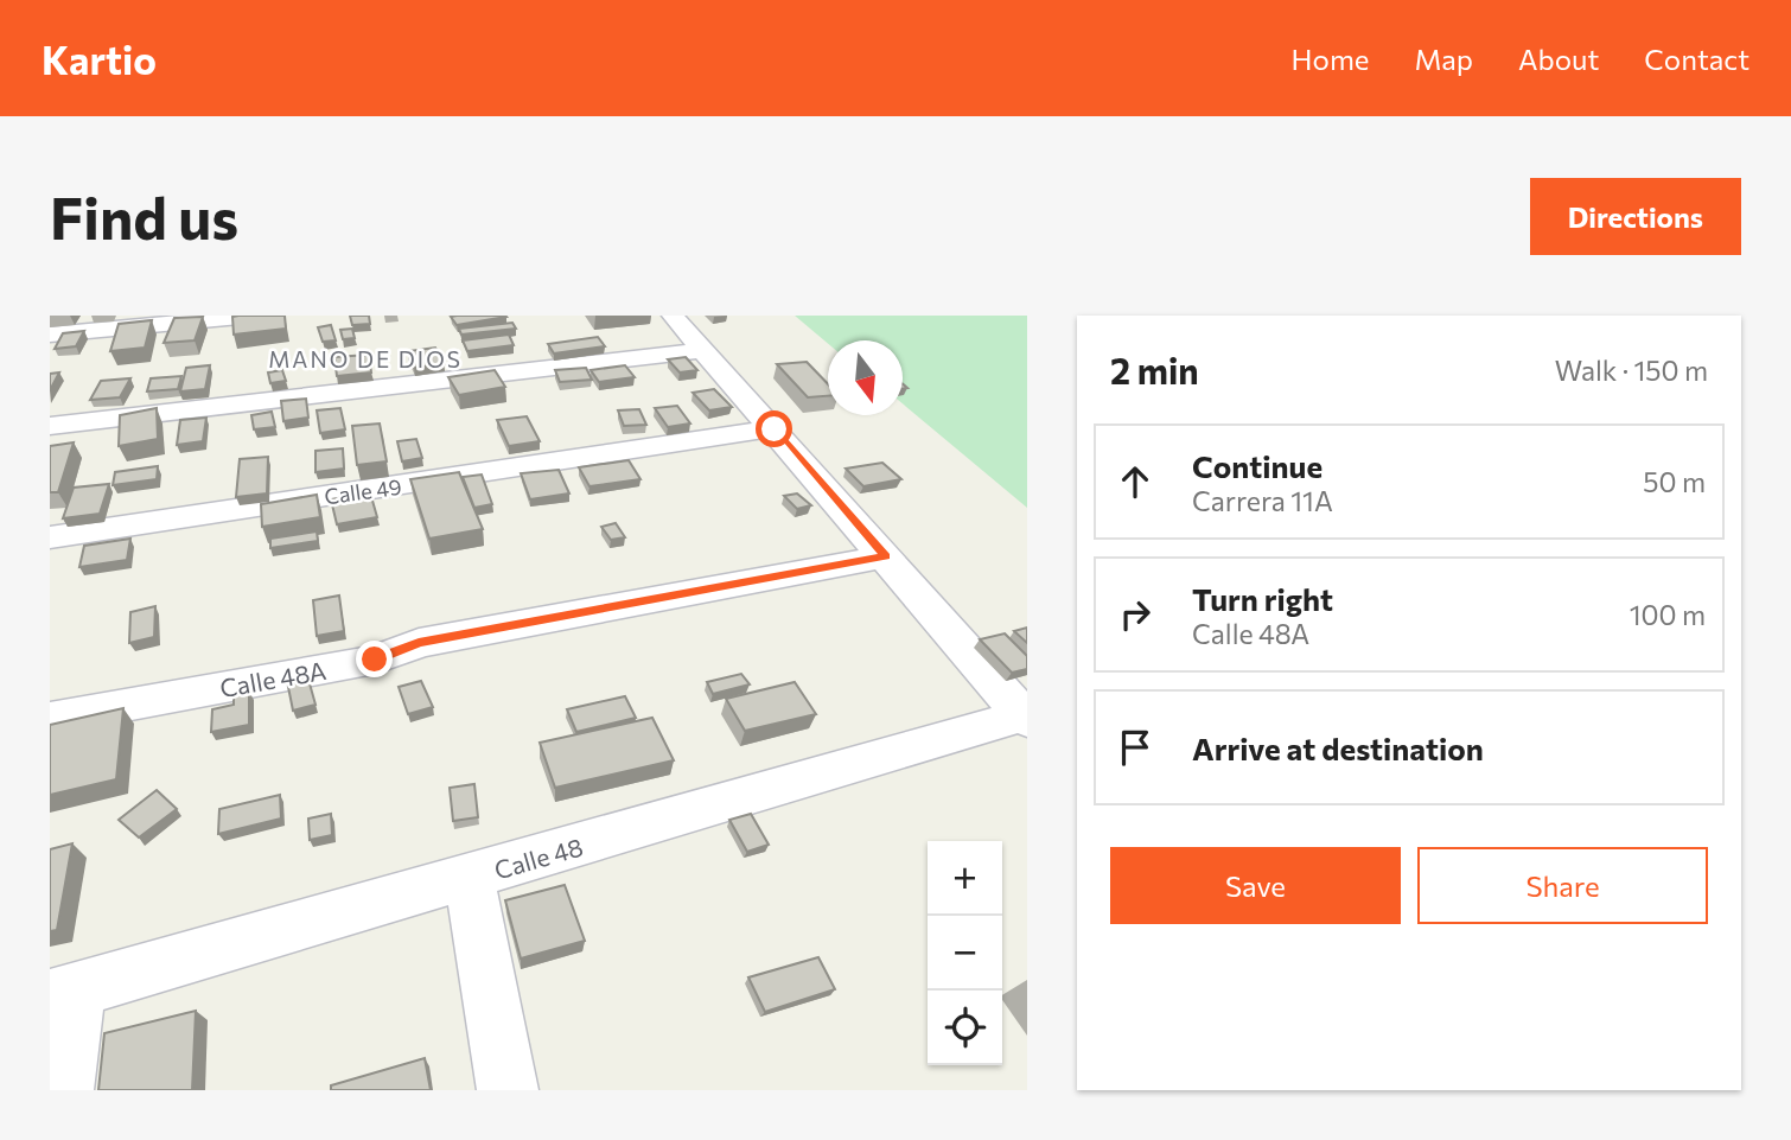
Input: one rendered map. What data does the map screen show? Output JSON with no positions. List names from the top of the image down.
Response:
{
  "streets": {
    "street": ["Calle 49", "Calle 48A", "Calle 48"]
  },
  "districts": ["MANO DE DIOS"],
  "north": "bottom",
  "page": {
    "header": "Kartio",
    "nav": [
      "Home",
      "Map",
      "About",
      "Contact"
    ],
    "buttons": [
      "Directions",
      ["Save", "Share"]
    ],
    "title": "Find us",
    "heading": ["2 min", "Walk · 150 m"],
    "list": [
      ["Continue", "Carrera 11A", "50 m"],
      ["Turn right", "Calle 48A", "100 m"],
      "Arrive at destination"
    ],
    "map_buttons": ["+", "−"]
  }
}
